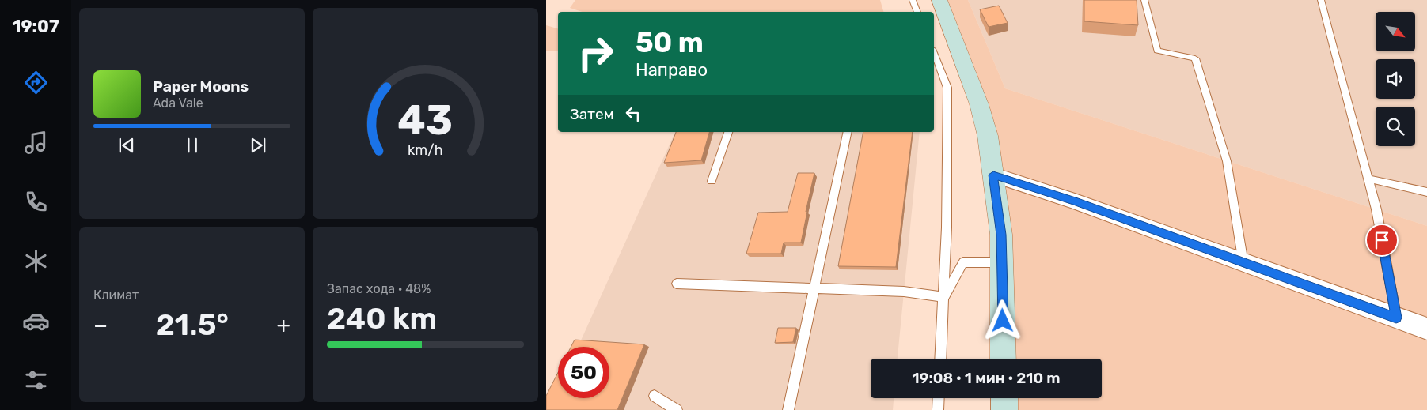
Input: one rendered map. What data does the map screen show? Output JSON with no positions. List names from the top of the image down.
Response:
{
  "north": "bottom right",
  "page": {
    "tabs": "19:07",
    "turn": ["50 m", "Направо"],
    "song": ["Paper Moons", "Ada Vale"],
    "then": "Затем",
    "tile": [
      "Климат",
      ["Запас хода · 48%", "240 km"]
    ],
    "heat": ["−", "21.5°", "+"],
    "limit": "50",
    "trip": "19:08 · 1 мин · 210 m",
    "gauge": ["43", "km/h"]
  }
}
